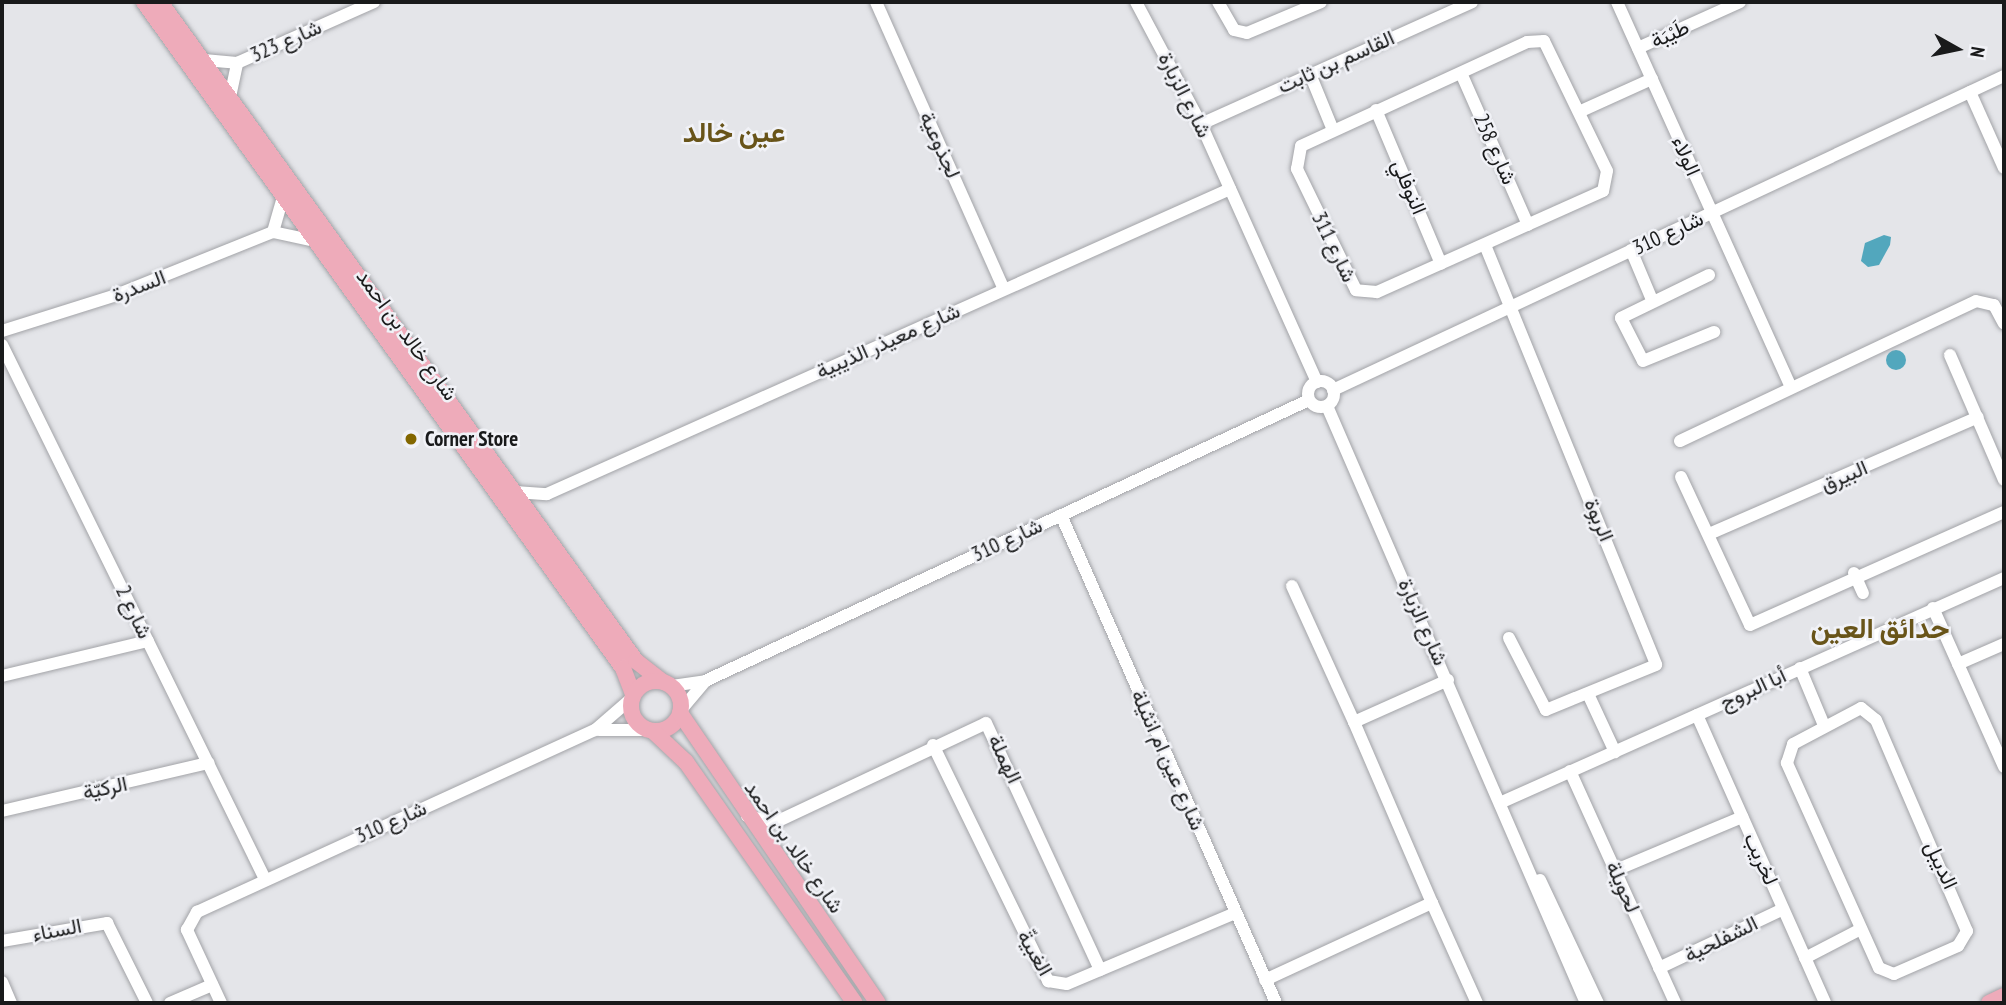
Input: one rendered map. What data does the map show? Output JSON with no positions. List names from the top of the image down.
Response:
{
  "streets": {
    "main road": ["شارع خالد بن احمد"],
    "street": [
      "طَيْبَة",
      "شارع 323",
      "القاسم بن ثابت",
      "شارع الزبارة",
      "لجذوعية",
      "شارع 258",
      "الولاء",
      "النوفلي",
      "شارع 310",
      "شارع 311",
      "السدرة",
      "شارع معيذر الذيبية",
      "البيرق",
      "الربوة",
      "شارع 2",
      "أبا البروج",
      "الهملة",
      "شارع عين ام انثيلة",
      "الركيّة",
      "لخريب",
      "الديبل",
      "لحويلة",
      "السناء",
      "الشفلحية",
      "الغبيةّ"
    ]
  },
  "crossings": [
    ["طَيْبَة", "الولاء"],
    ["شارع 323", "شارع خالد بن احمد"],
    ["القاسم بن ثابت", "شارع الزبارة"],
    ["شارع الزبارة", "شارع معيذر الذيبية"],
    ["شارع الزبارة", "أبا البروج"],
    ["لجذوعية", "شارع معيذر الذيبية"],
    ["شارع 258", "شارع 311"],
    ["الولاء", "شارع 310"],
    ["النوفلي", "شارع 311"],
    ["شارع 310", "شارع خالد بن احمد"],
    ["شارع 310", "الربوة"],
    ["شارع 310", "شارع 2"],
    ["شارع 310", "شارع عين ام انثيلة"],
    ["شارع خالد بن احمد", "شارع معيذر الذيبية"],
    ["شارع 2", "الركيّة"],
    ["أبا البروج", "لخريب"],
    ["أبا البروج", "لحويلة"],
    ["الهملة", "الغبيةّ"],
    ["شارع عين ام انثيلة", "الغبيةّ"],
    ["لخريب", "الشفلحية"],
    ["لحويلة", "الشفلحية"]
  ],
  "districts": ["عين خالد", "حدائق العين"],
  "places": ["Corner Store"],
  "north": "right"
}
